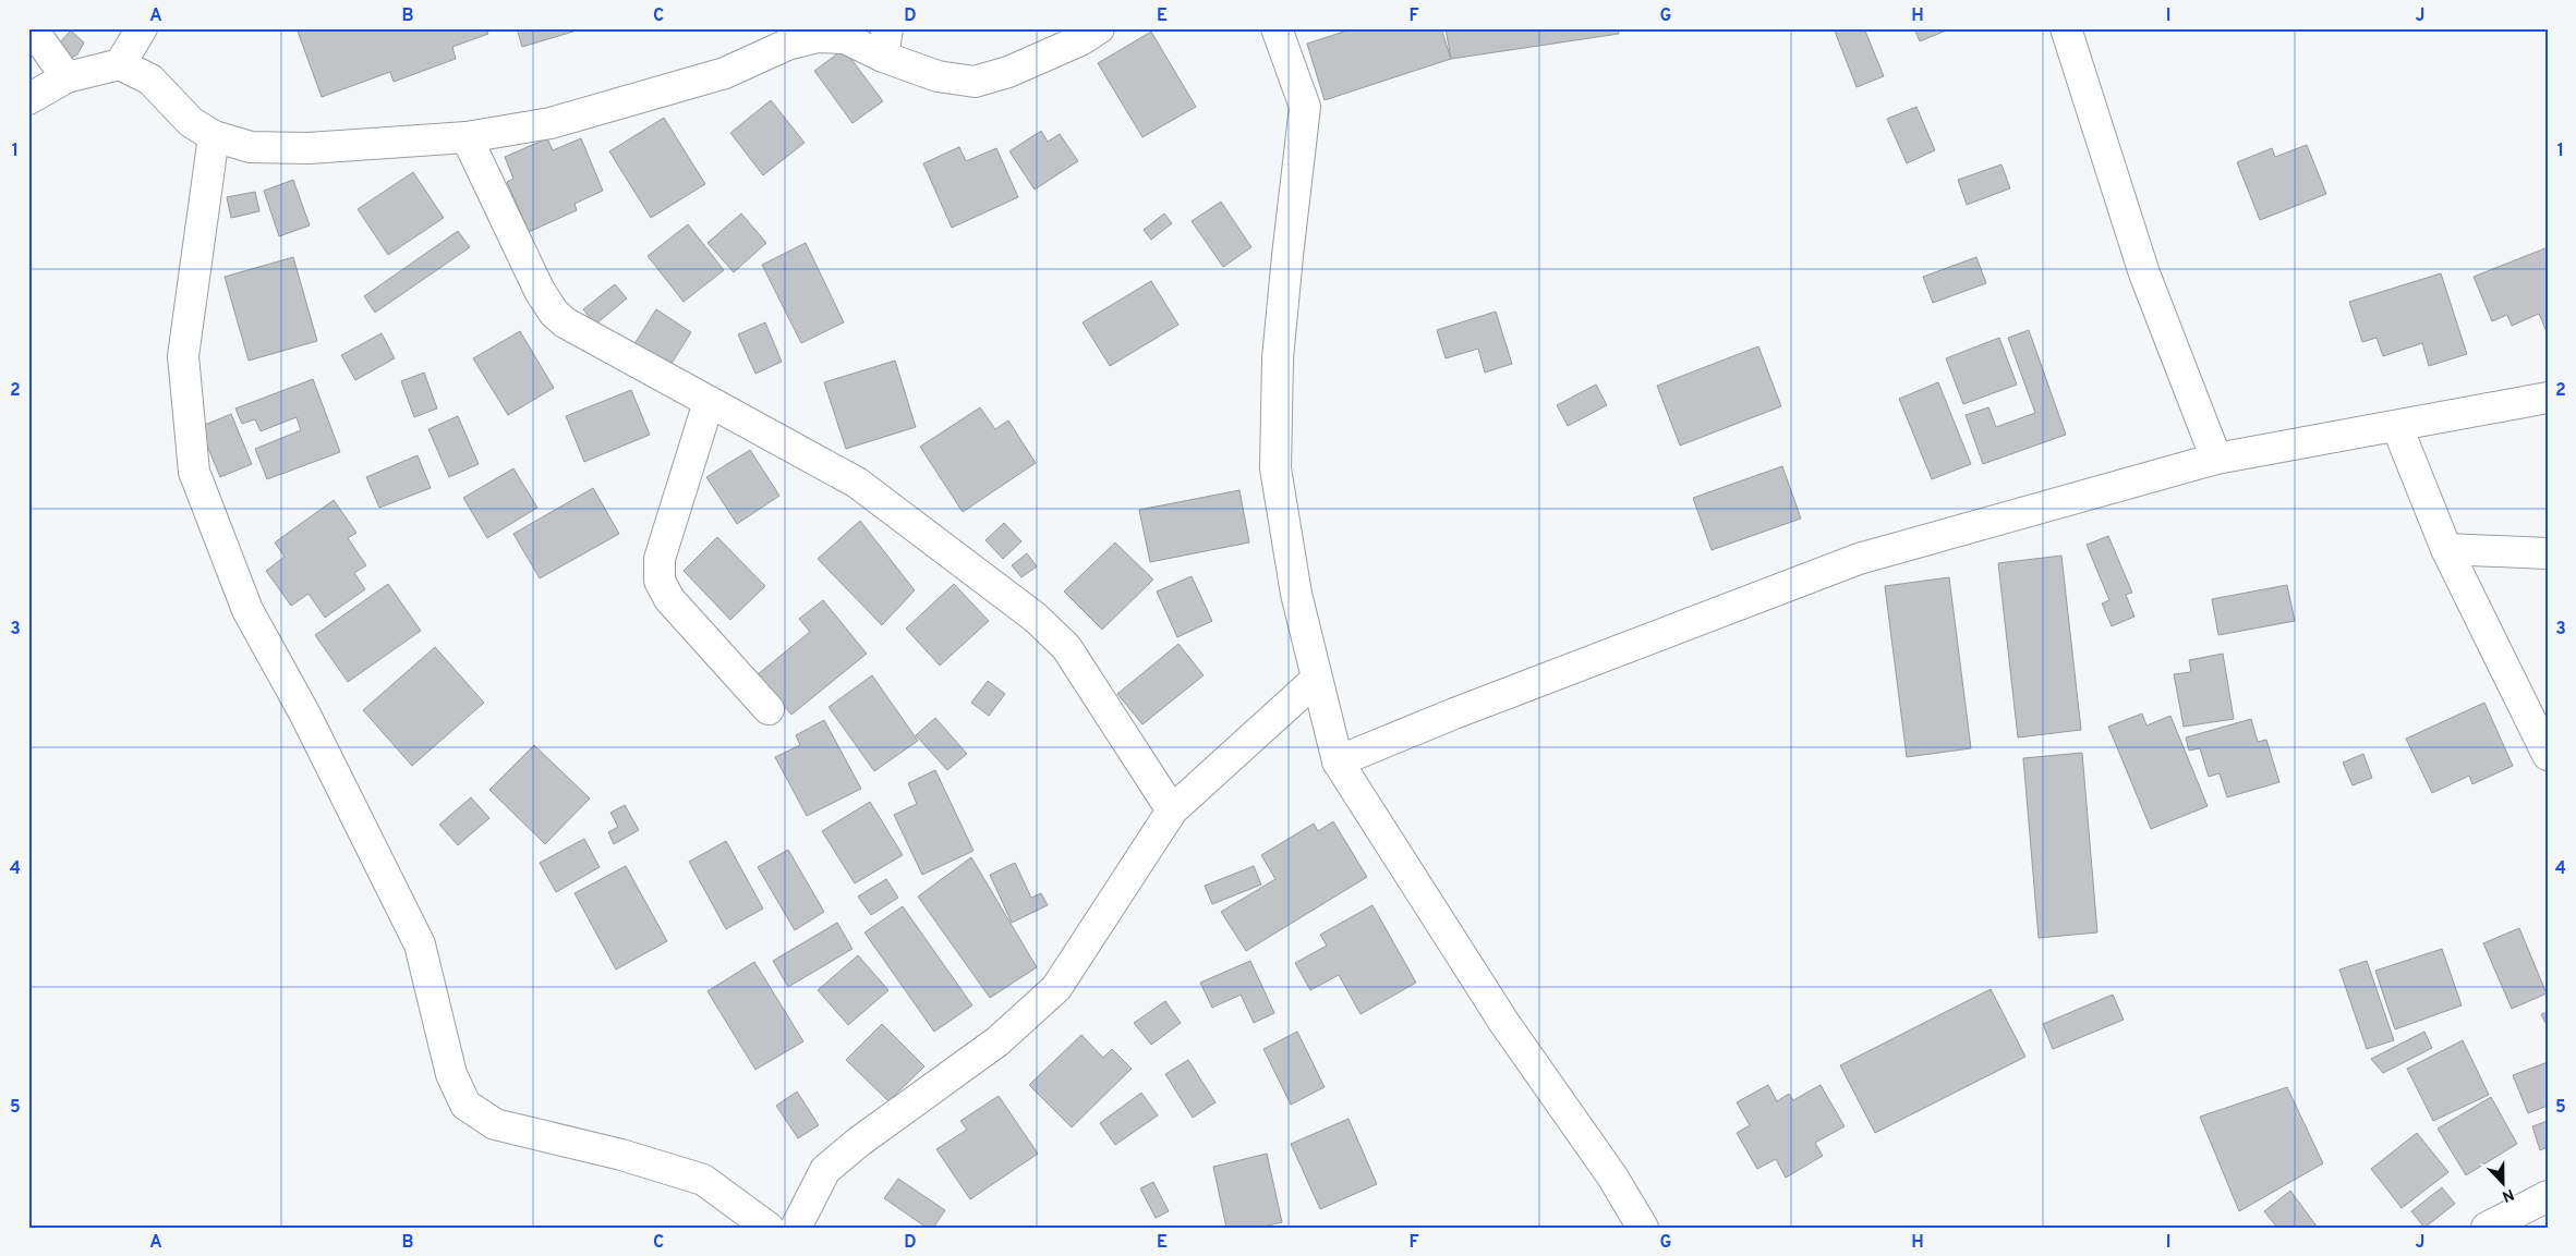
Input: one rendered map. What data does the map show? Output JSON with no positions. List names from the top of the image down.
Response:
{
  "north": "bottom",
  "grid": {
    "columns": [
      "A",
      "B",
      "C",
      "D",
      "E",
      "F",
      "G",
      "H",
      "I",
      "J"
    ],
    "rows": [
      "1",
      "2",
      "3",
      "4",
      "5"
    ]
  }
}
